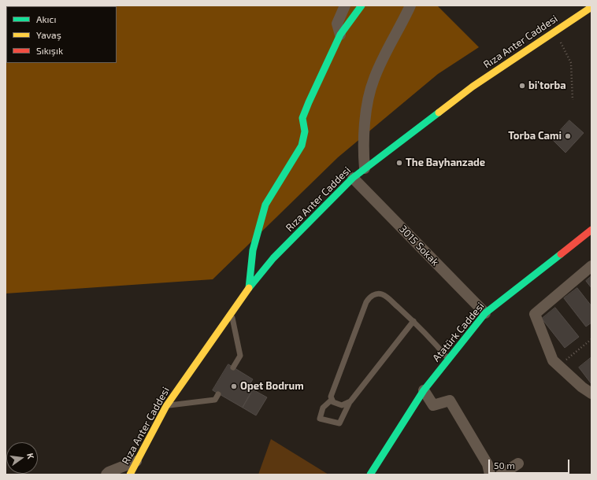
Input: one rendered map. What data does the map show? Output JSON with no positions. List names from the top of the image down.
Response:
{
  "streets": {
    "main road": ["Rıza Anter Caddesi", "Atatürk Caddesi"],
    "street": ["3015 Sokak"]
  },
  "crossings": [
    ["Rıza Anter Caddesi", "3015 Sokak"],
    ["3015 Sokak", "Atatürk Caddesi"]
  ],
  "places": [
    "bi'torba",
    "Torba Cami",
    "The Bayhanzade",
    "Opet Bodrum"
  ],
  "legend": ["Akıcı", "Yavaş", "Sıkışık"],
  "scale_bar": "50 m",
  "north": "right"
}
